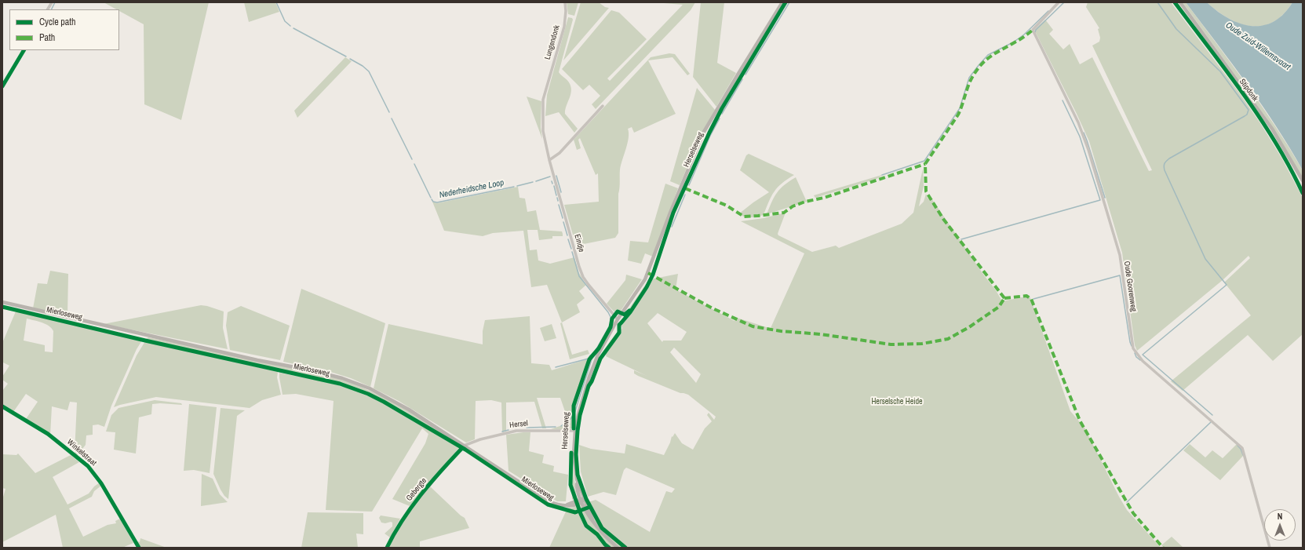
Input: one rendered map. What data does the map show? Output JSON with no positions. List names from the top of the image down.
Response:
{
  "streets": {
    "street": [
      "Lungendonk",
      "Stipdonk",
      "Herselseweg",
      "Eindje",
      "Oude Goorenweg",
      "Mierloseweg",
      "Hersel",
      "Winkelstraat",
      "Gebergte"
    ]
  },
  "crossings": [
    ["Lungendonk", "Eindje"],
    ["Herselseweg", "Eindje"],
    ["Herselseweg", "Mierloseweg"],
    ["Herselseweg", "Hersel"],
    ["Mierloseweg", "Hersel"],
    ["Mierloseweg", "Gebergte"],
    ["Hersel", "Gebergte"]
  ],
  "water": ["Oude Zuid-Willemsvaart", "Nederheidsche Loop"],
  "parks": ["Herselsche Heide"],
  "legend": ["Cycle path", "Path"],
  "north": "top"
}
